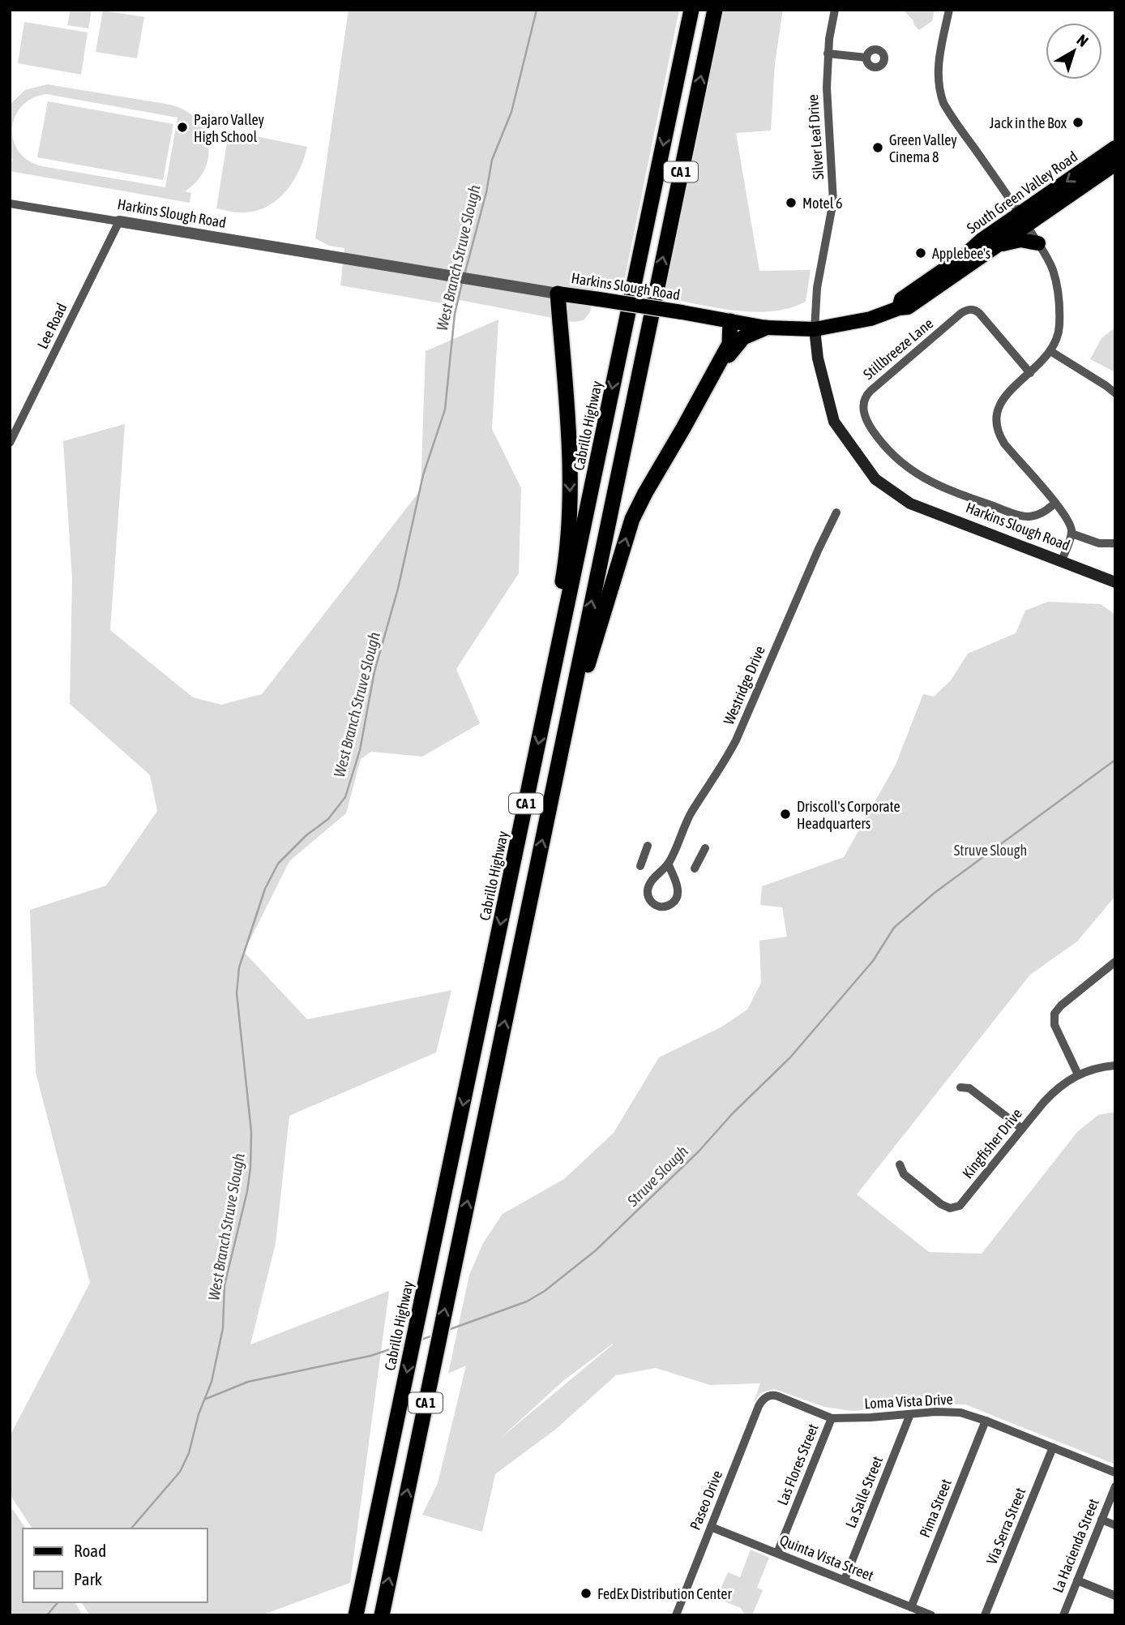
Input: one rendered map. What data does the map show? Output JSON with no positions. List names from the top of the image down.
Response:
{
  "streets": {
    "highway": ["CA 1", "Cabrillo Highway"],
    "main road": ["South Green Valley Road", "Harkins Slough Road"],
    "street": [
      "Silver Leaf Drive",
      "Lee Road",
      "Stillbreeze Lane",
      "Westridge Drive",
      "Kingfisher Drive",
      "Loma Vista Drive",
      "Las Flores Street",
      "La Salle Street",
      "Paseo Drive",
      "Pima Street",
      "Via Serra Street",
      "La Hacienda Street",
      "Quinta Vista Street"
    ]
  },
  "crossings": [
    ["Silver Leaf Drive", "South Green Valley Road"],
    ["Silver Leaf Drive", "Harkins Slough Road"],
    ["South Green Valley Road", "Harkins Slough Road"],
    ["Harkins Slough Road", "Lee Road"],
    ["Loma Vista Drive", "Las Flores Street"],
    ["Loma Vista Drive", "La Salle Street"],
    ["Loma Vista Drive", "Paseo Drive"],
    ["Loma Vista Drive", "Pima Street"],
    ["Loma Vista Drive", "Via Serra Street"],
    ["Las Flores Street", "Quinta Vista Street"],
    ["La Salle Street", "Quinta Vista Street"],
    ["Paseo Drive", "Quinta Vista Street"],
    ["Pima Street", "Quinta Vista Street"]
  ],
  "water": ["West Branch Struve Slough", "Struve Slough"],
  "parks": ["Struve Slough"],
  "places": [
    "Jack in the Box",
    "Pajaro Valley High School",
    "Green Valley Cinema 8",
    "Motel 6",
    "Applebee's",
    "Driscoll's Corporate Headquarters",
    "FedEx Distribution Center"
  ],
  "legend": ["Road", "Park"],
  "north": "top right"
}
